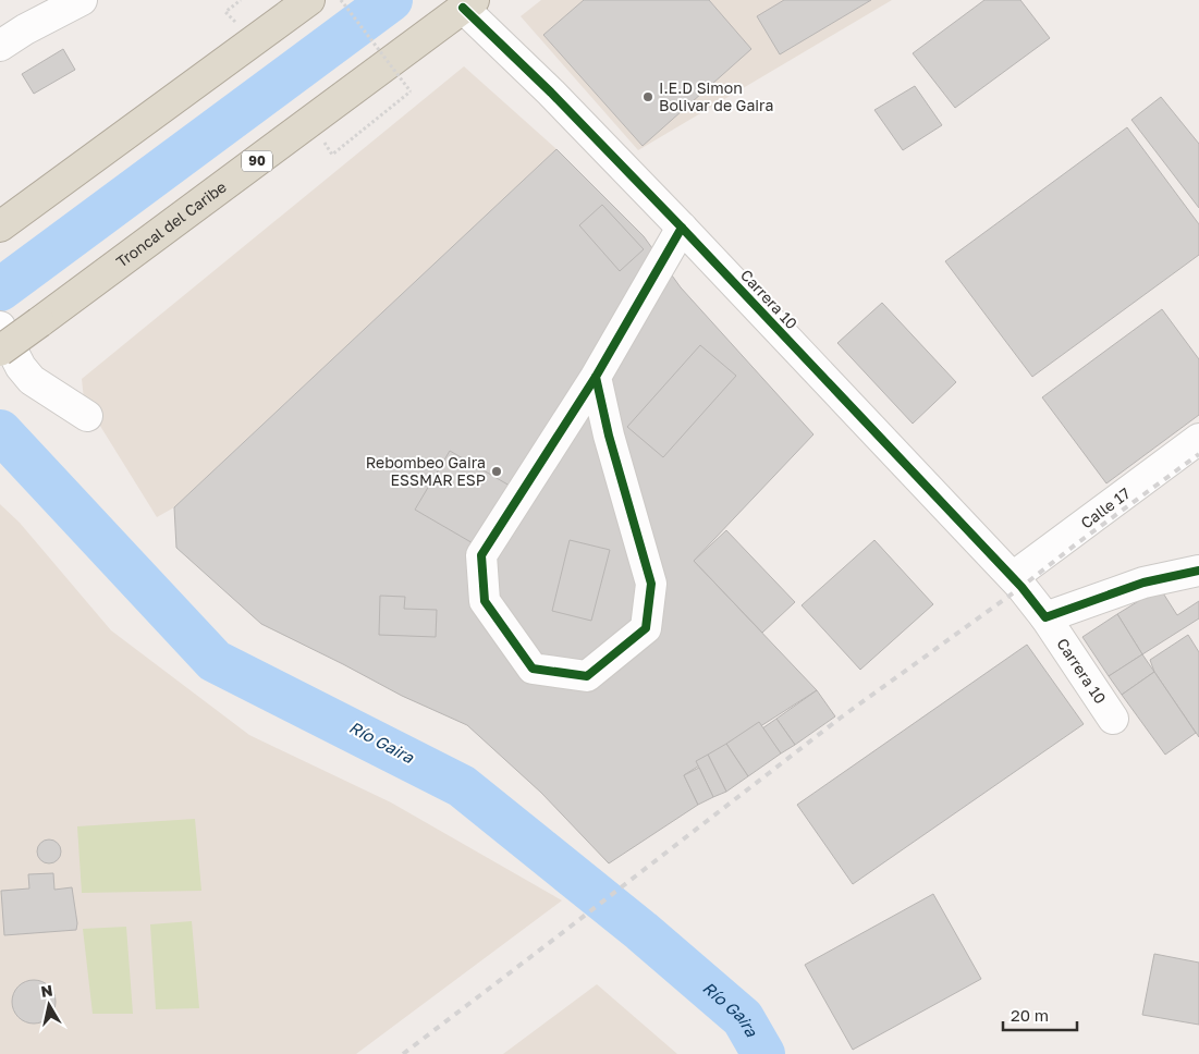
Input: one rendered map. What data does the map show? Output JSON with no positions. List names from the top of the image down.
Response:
{
  "streets": {
    "highway": ["90", "Troncal del Caribe"],
    "street": ["Carrera 10", "Calle 17"]
  },
  "crossings": [
    ["Troncal del Caribe", "Carrera 10"],
    ["Carrera 10", "Calle 17"]
  ],
  "water": ["Río Gaira"],
  "places": ["I.E.D Simon Bolivar de Gaira", "Rebombeo Gaira ESSMAR ESP"],
  "scale_bar": "20 m",
  "north": "top"
}
